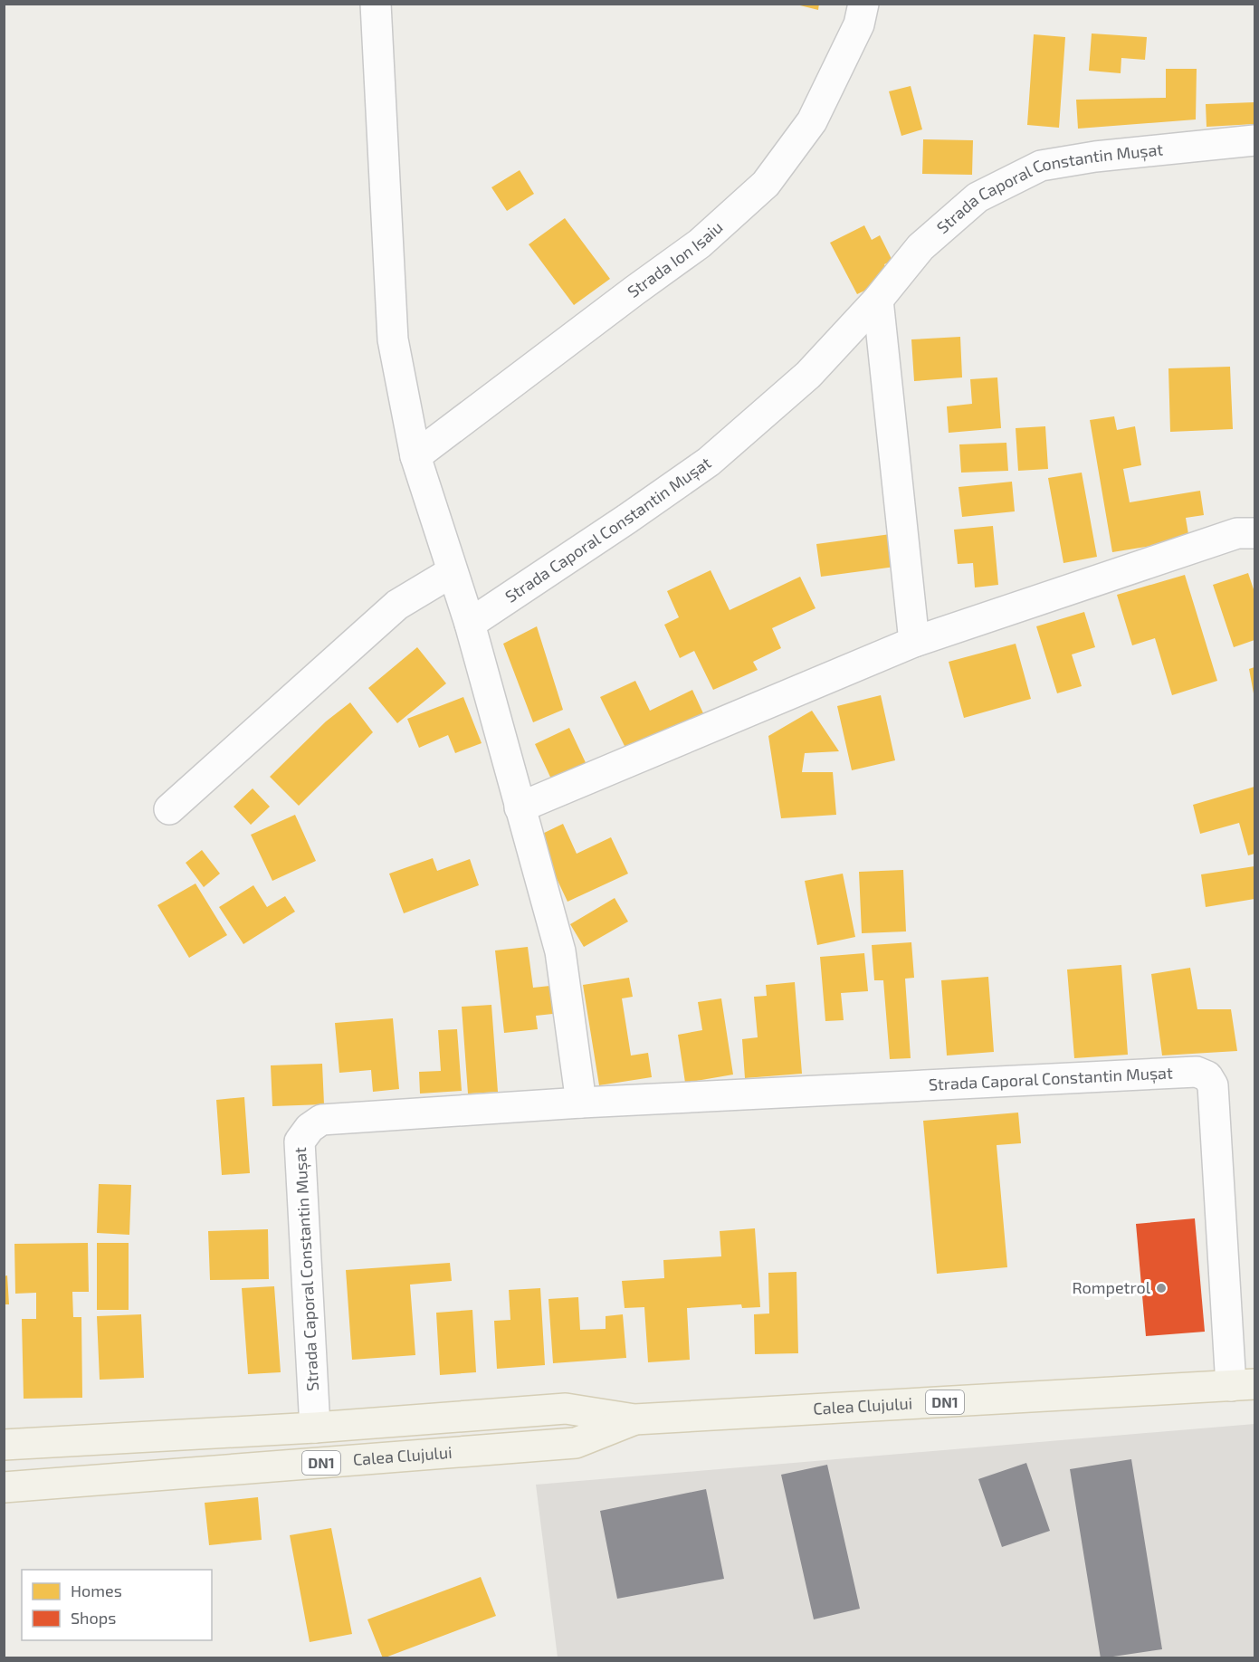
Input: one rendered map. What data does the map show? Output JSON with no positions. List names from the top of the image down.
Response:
{
  "streets": {
    "main road": ["DN1", "Calea Clujului"],
    "street": ["Strada Caporal Constantin Mușat", "Strada Ion Isaiu"]
  },
  "crossings": [
    ["Strada Caporal Constantin Mușat", "Calea Clujului"]
  ],
  "places": ["Rompetrol"],
  "legend": ["Homes", "Shops"]
}
